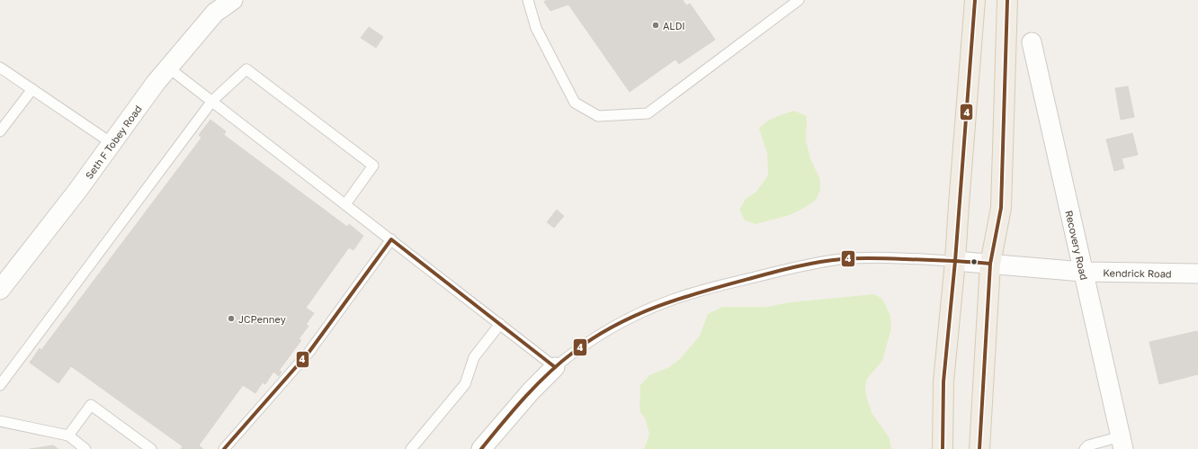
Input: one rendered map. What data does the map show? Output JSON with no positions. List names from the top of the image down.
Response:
{
  "streets": {
    "street": ["Seth F Tobey Road", "Recovery Road", "Kendrick Road"]
  },
  "crossings": [
    ["Recovery Road", "Kendrick Road"]
  ],
  "places": ["ALDI", "JCPenney"],
  "lines": ["transit line 4"]
}
